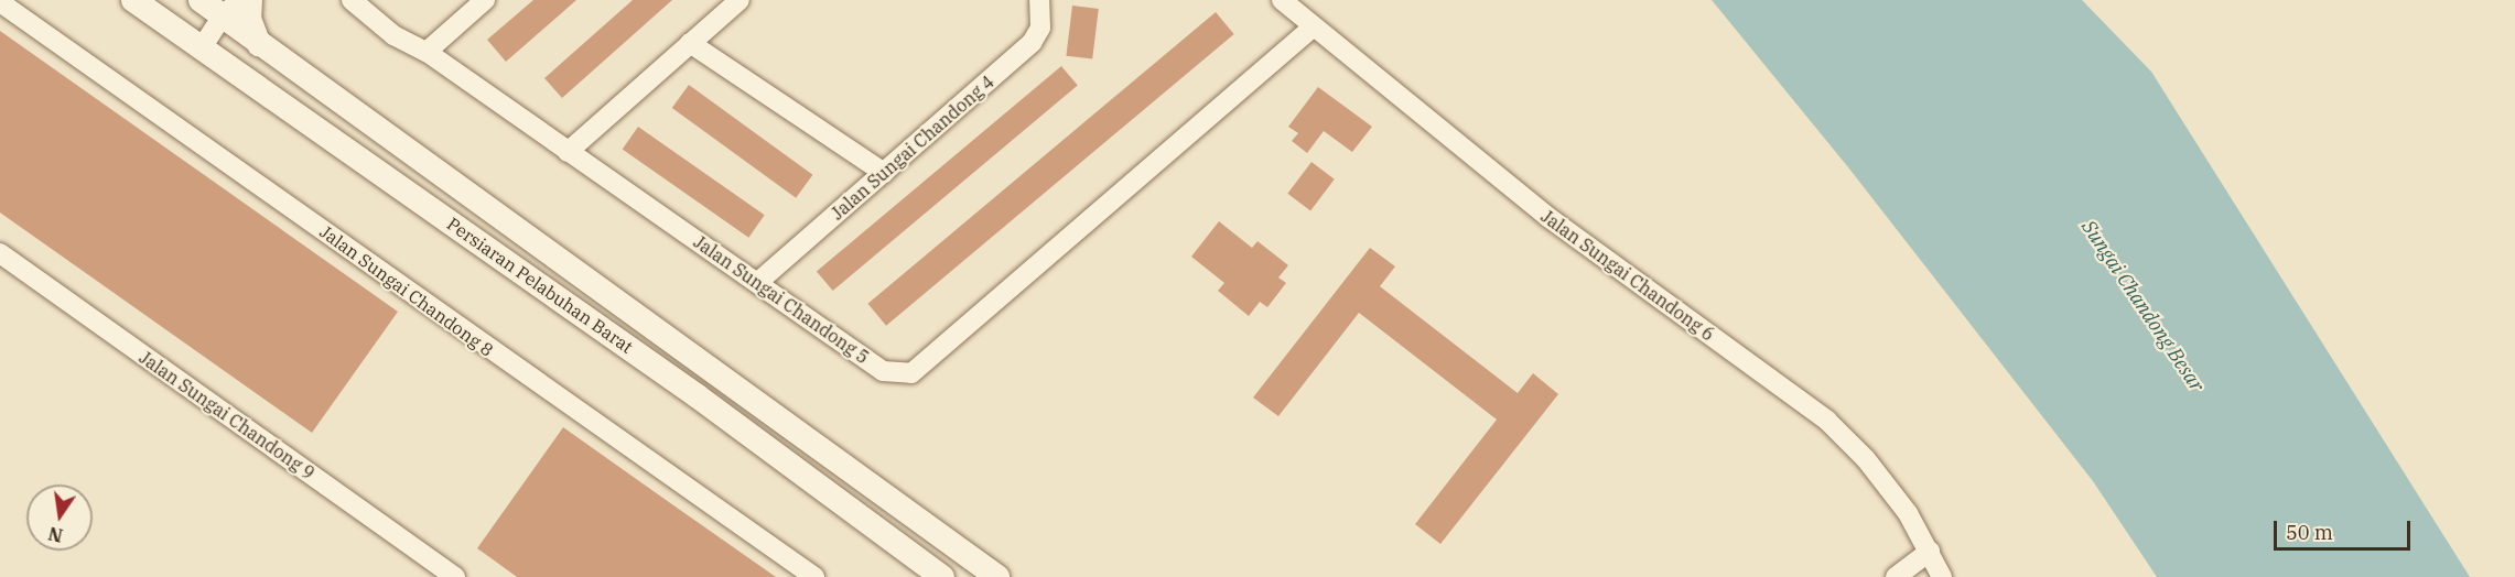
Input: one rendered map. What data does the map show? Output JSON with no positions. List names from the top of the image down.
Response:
{
  "streets": {
    "street": [
      "Jalan Sungai Chandong 4",
      "Jalan Sungai Chandong 6",
      "Persiaran Pelabuhan Barat",
      "Jalan Sungai Chandong 8",
      "Jalan Sungai Chandong 5",
      "Jalan Sungai Chandong 9"
    ]
  },
  "crossings": [
    ["Jalan Sungai Chandong 4", "Jalan Sungai Chandong 5"],
    ["Jalan Sungai Chandong 6", "Jalan Sungai Chandong 5"]
  ],
  "water": ["Sungai Chandong Besar"],
  "scale_bar": "50 m",
  "north": "bottom"
}
